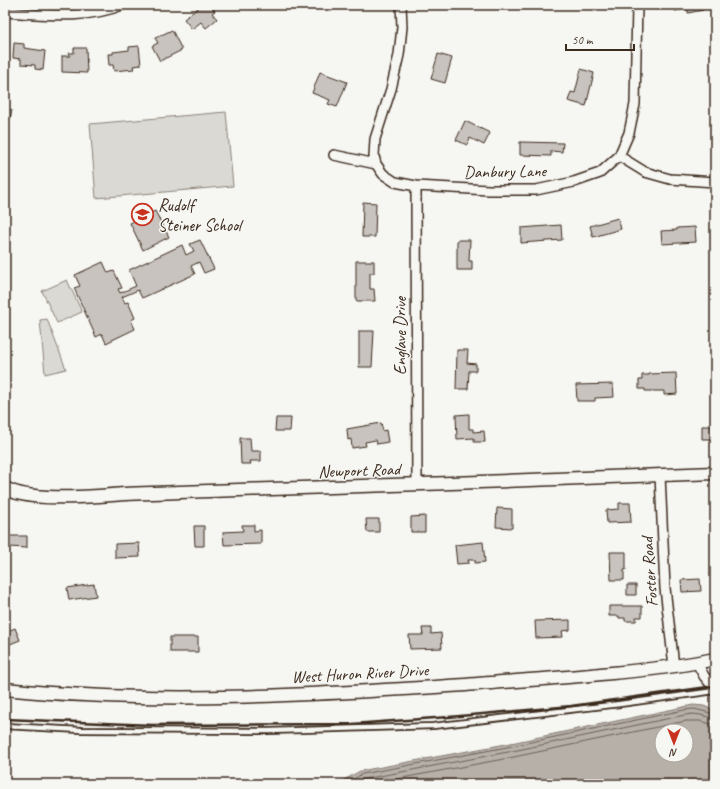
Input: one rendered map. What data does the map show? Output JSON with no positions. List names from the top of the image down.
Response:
{
  "streets": {
    "street": [
      "Danbury Lane",
      "Englave Drive",
      "Newport Road",
      "Foster Road",
      "West Huron River Drive"
    ]
  },
  "crossings": [
    ["Danbury Lane", "Englave Drive"],
    ["Englave Drive", "Newport Road"],
    ["Newport Road", "Foster Road"],
    ["Foster Road", "West Huron River Drive"]
  ],
  "places": {
    "school or university": ["Rudolf Steiner School"]
  },
  "scale_bar": "50 m",
  "north": "bottom"
}
